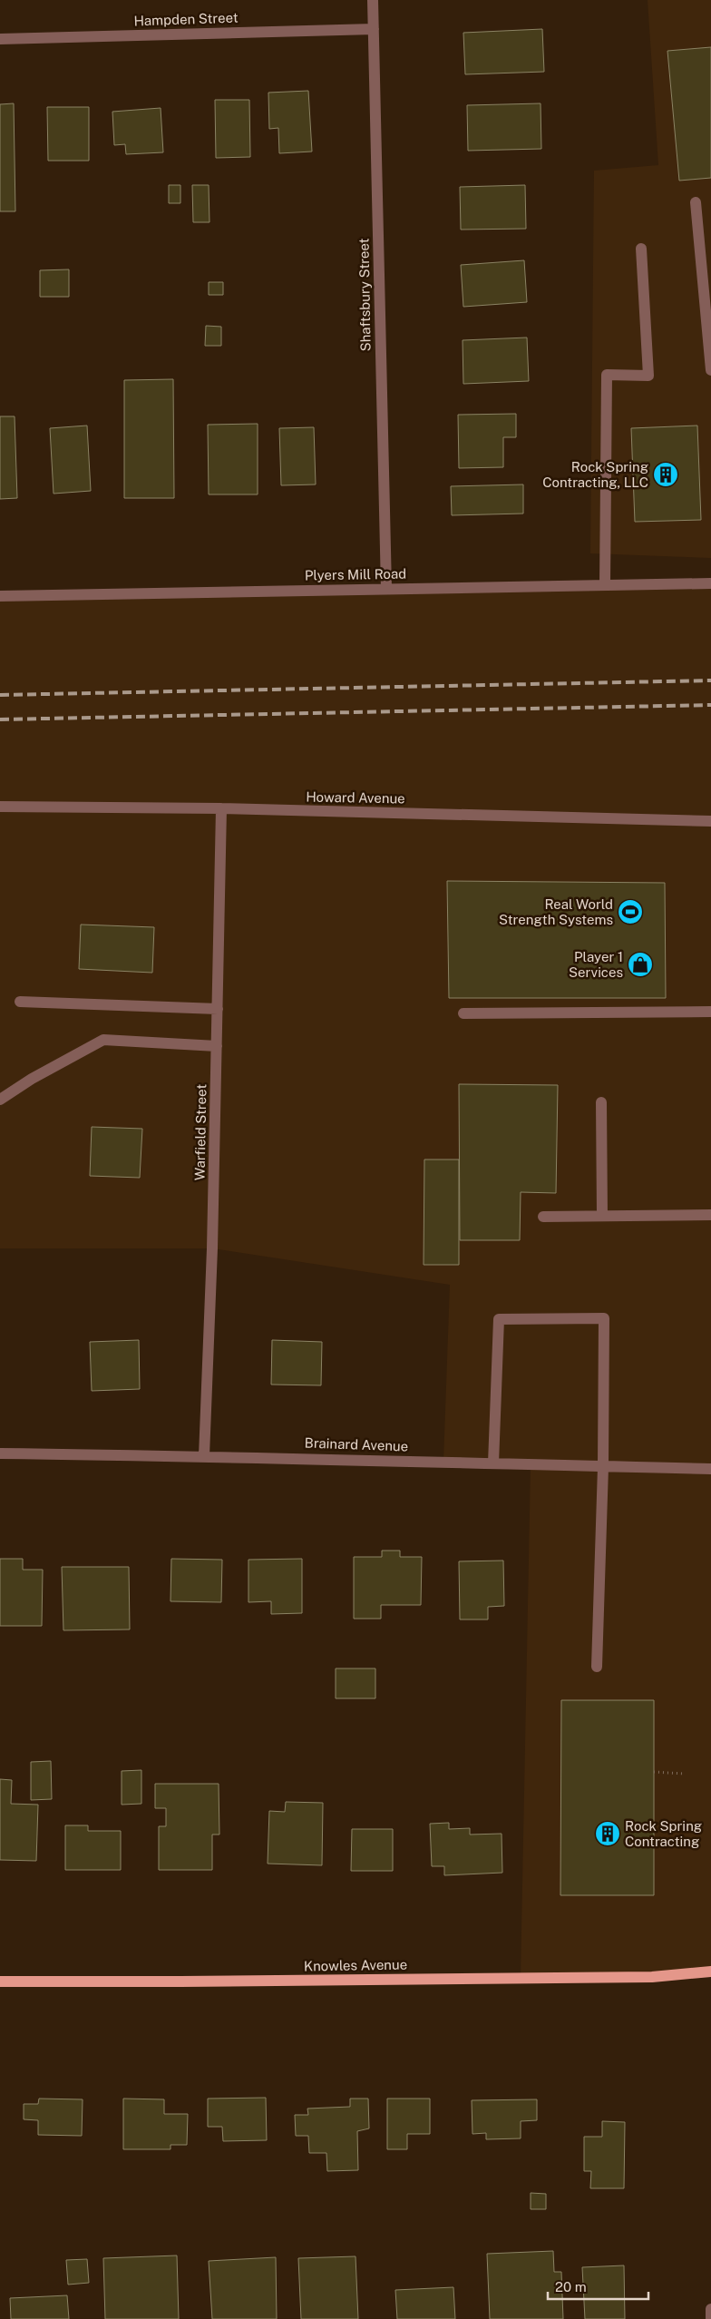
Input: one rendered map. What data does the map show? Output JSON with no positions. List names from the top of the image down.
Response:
{
  "streets": {
    "main road": ["Knowles Avenue"],
    "street": [
      "Hampden Street",
      "Shaftsbury Street",
      "Plyers Mill Road",
      "Howard Avenue",
      "Warfield Street",
      "Brainard Avenue"
    ]
  },
  "crossings": [
    ["Hampden Street", "Shaftsbury Street"],
    ["Shaftsbury Street", "Plyers Mill Road"],
    ["Howard Avenue", "Warfield Street"],
    ["Warfield Street", "Brainard Avenue"]
  ],
  "places": {
    "building": ["Rock Spring Contracting, LLC", "Rock Spring Contracting"],
    "sports": ["Real World Strength Systems"],
    "shop": ["Player 1 Services"]
  },
  "scale_bar": "20 m"
}
